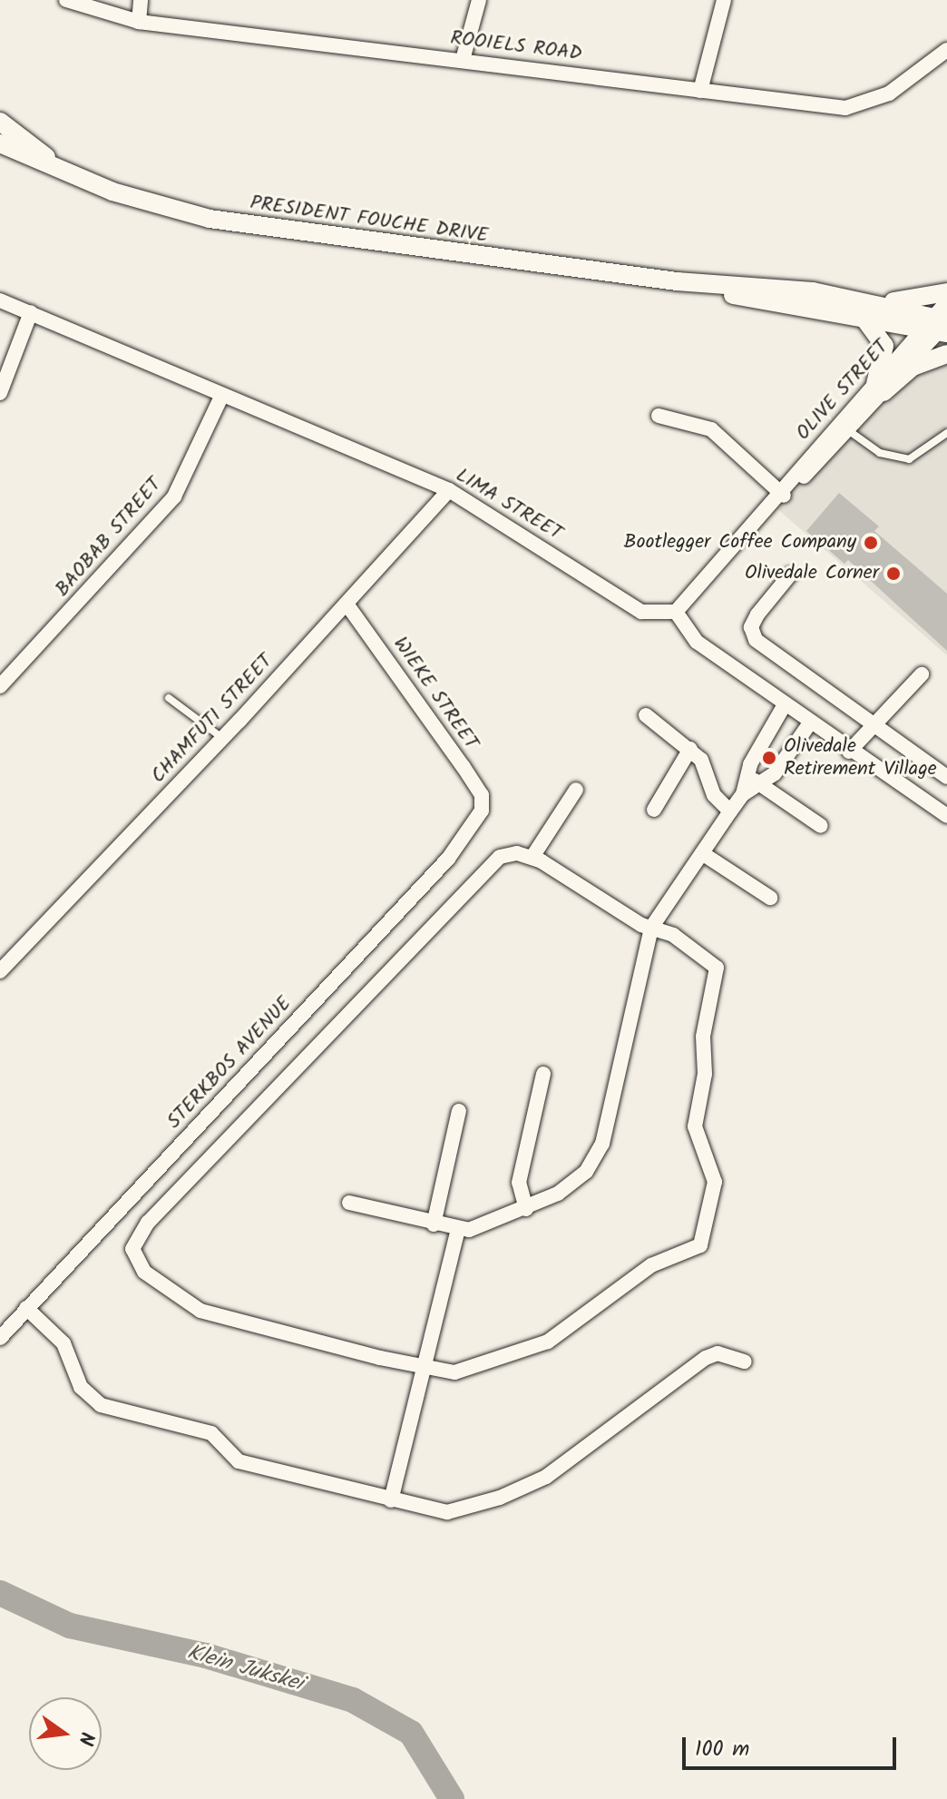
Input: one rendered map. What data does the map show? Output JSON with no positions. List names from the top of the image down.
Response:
{
  "streets": {
    "street": [
      "ROOIELS ROAD",
      "PRESIDENT FOUCHE DRIVE",
      "OLIVE STREET",
      "LIMA STREET",
      "BAOBAB STREET",
      "WIEKE STREET",
      "CHAMFUTI STREET",
      "STERKBOS AVENUE"
    ]
  },
  "crossings": [
    ["PRESIDENT FOUCHE DRIVE", "OLIVE STREET"],
    ["OLIVE STREET", "LIMA STREET"],
    ["LIMA STREET", "BAOBAB STREET"],
    ["LIMA STREET", "CHAMFUTI STREET"],
    ["WIEKE STREET", "CHAMFUTI STREET"],
    ["WIEKE STREET", "STERKBOS AVENUE"]
  ],
  "water": ["Klein Jukskei"],
  "places": ["Bootlegger Coffee Company", "Olivedale Corner", "Olivedale Retirement Village"],
  "scale_bar": "100 m",
  "north": "right"
}
